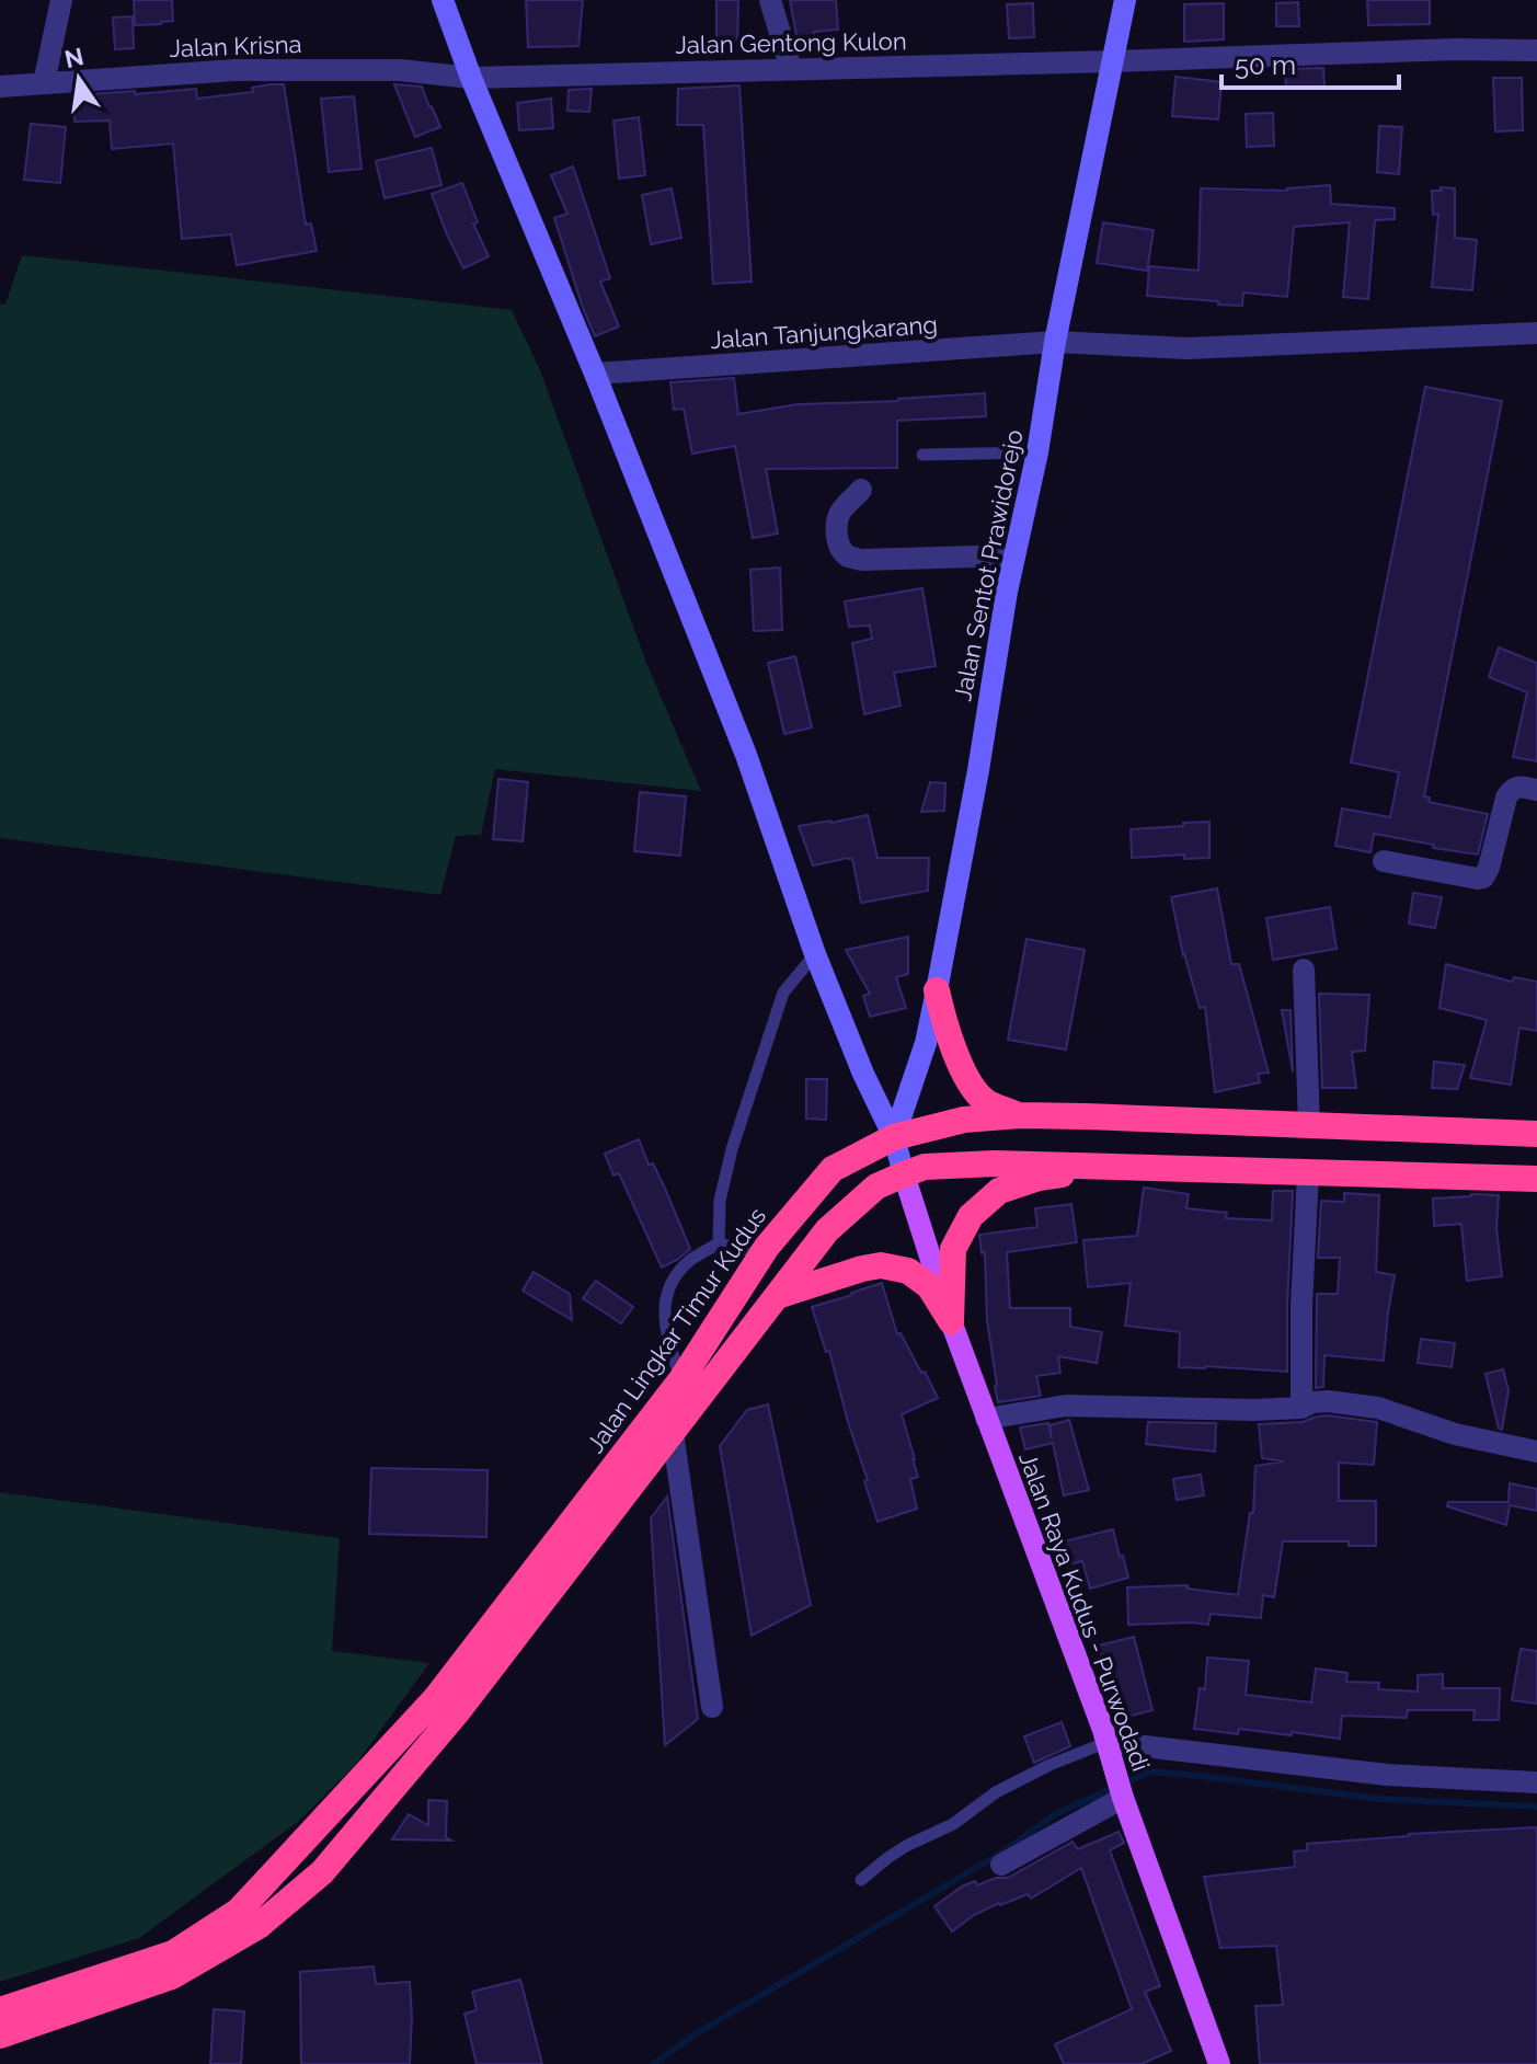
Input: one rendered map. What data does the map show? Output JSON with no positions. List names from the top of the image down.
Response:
{
  "streets": {
    "highway": ["Jalan Lingkar Timur Kudus"],
    "main road": ["Jalan Sentot Prawidorejo", "Jalan Raya Kudus - Purwodadi"],
    "street": ["Jalan Gentong Kulon", "Jalan Krisna", "Jalan Tanjungkarang"]
  },
  "crossings": [
    ["Jalan Gentong Kulon", "Jalan Krisna"],
    ["Jalan Gentong Kulon", "Jalan Sentot Prawidorejo"],
    ["Jalan Tanjungkarang", "Jalan Sentot Prawidorejo"],
    ["Jalan Sentot Prawidorejo", "Jalan Lingkar Timur Kudus"]
  ],
  "scale_bar": "50 m",
  "north": "top"
}
